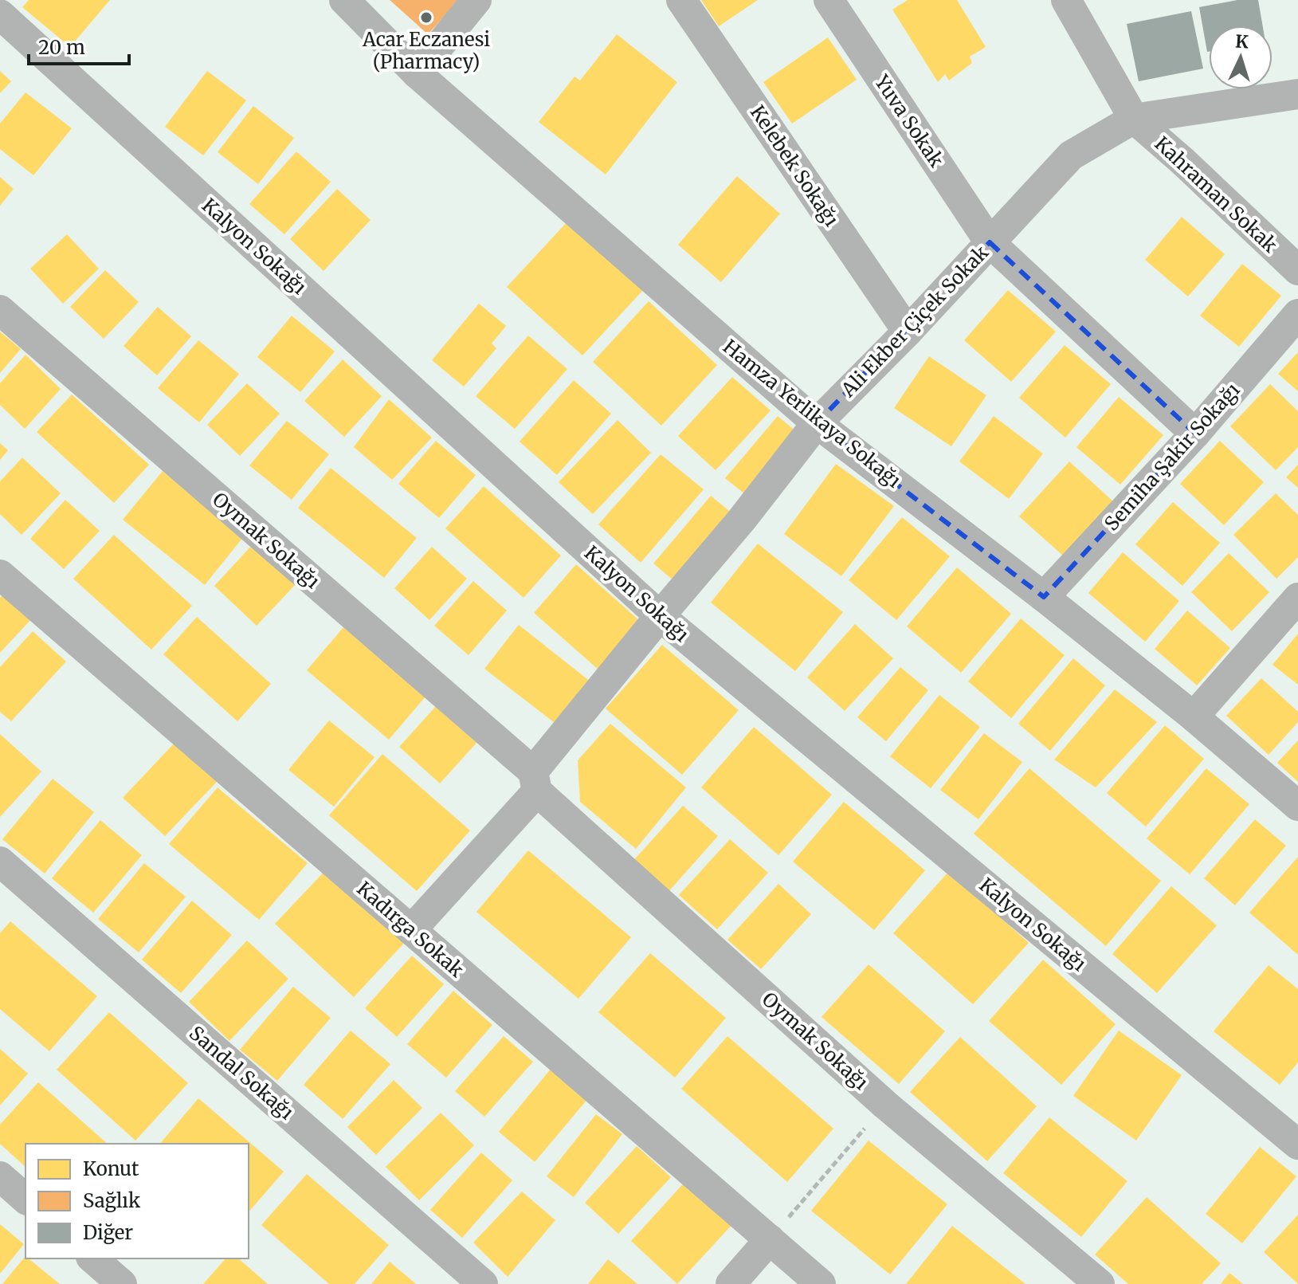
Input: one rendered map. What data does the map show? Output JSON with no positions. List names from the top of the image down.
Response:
{
  "streets": {
    "street": [
      "Yuva Sokak",
      "Kelebek Sokağı",
      "Kahraman Sokak",
      "Kalyon Sokağı",
      "Ali Ekber Çiçek Sokak",
      "Hamza Yerlikaya Sokağı",
      "Semiha Şakir Sokağı",
      "Oymak Sokağı",
      "Kadırga Sokak",
      "Sandal Sokağı"
    ]
  },
  "crossings": [
    ["Yuva Sokak", "Ali Ekber Çiçek Sokak"],
    ["Yuva Sokak", "Semiha Şakir Sokağı"],
    ["Kelebek Sokağı", "Ali Ekber Çiçek Sokak"],
    ["Kahraman Sokak", "Ali Ekber Çiçek Sokak"],
    ["Kalyon Sokağı", "Ali Ekber Çiçek Sokak"],
    ["Ali Ekber Çiçek Sokak", "Hamza Yerlikaya Sokağı"],
    ["Ali Ekber Çiçek Sokak", "Oymak Sokağı"],
    ["Ali Ekber Çiçek Sokak", "Kadırga Sokak"],
    ["Hamza Yerlikaya Sokağı", "Semiha Şakir Sokağı"]
  ],
  "places": ["Acar Eczanesi (Pharmacy)"],
  "legend": ["Konut", "Sağlık", "Diğer"],
  "scale_bar": "20 m",
  "north": "top"
}
